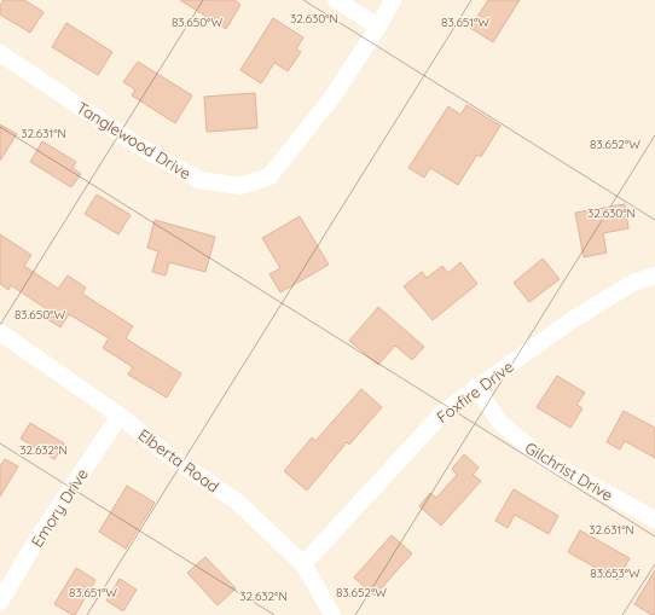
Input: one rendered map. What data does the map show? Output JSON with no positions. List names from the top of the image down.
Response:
{
  "streets": {
    "street": [
      "Tanglewood Drive",
      "Foxfire Drive",
      "Elberta Road",
      "Gilchrist Drive",
      "Emory Drive"
    ]
  },
  "crossings": [
    ["Foxfire Drive", "Elberta Road"],
    ["Foxfire Drive", "Gilchrist Drive"],
    ["Elberta Road", "Emory Drive"]
  ],
  "coordinates": [
    "32.630°N",
    "83.650°W",
    "83.651°W",
    "32.631°N",
    "83.652°W",
    "32.632°N",
    "83.653°W"
  ]
}
